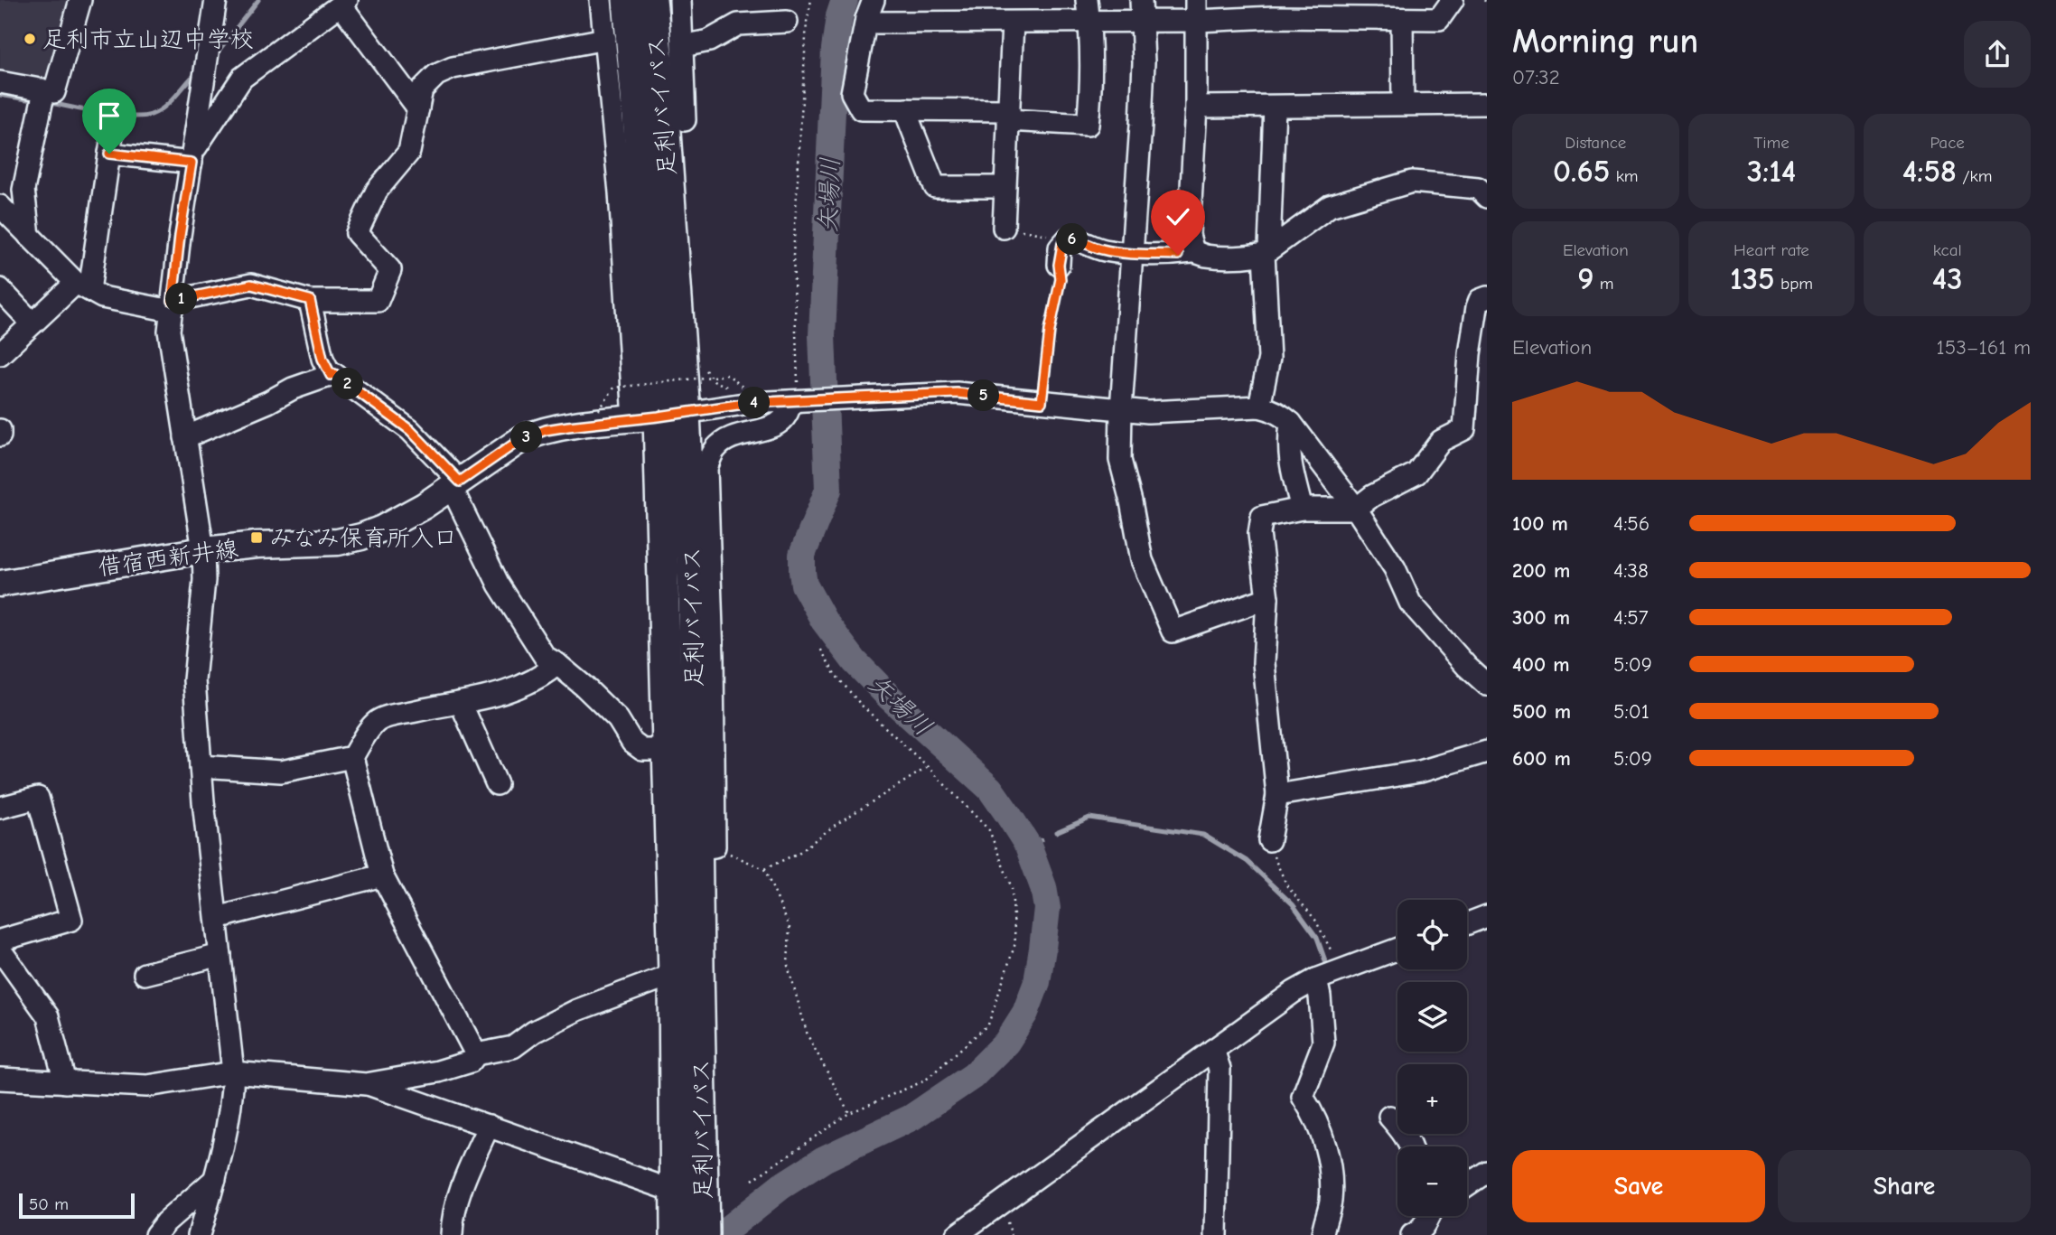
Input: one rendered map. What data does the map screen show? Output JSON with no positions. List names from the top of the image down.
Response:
{
  "streets": {
    "highway": ["足利バイパス"],
    "main road": ["借宿西新井線"]
  },
  "crossings": [
    ["足利バイパス", "借宿西新井線"]
  ],
  "water": ["矢場川"],
  "places": {
    "other": ["足利市立山辺中学校"],
    "transit": ["みなみ保育所入口"]
  },
  "scale_bar": "50 m",
  "page": {
    "heading": ["Morning run", "07:32"],
    "stats": [
      ["Distance", "0.65 km"],
      ["Time", "3:14"],
      ["Pace", "4:58 /km"],
      ["Elevation", "9 m"],
      ["Heart rate", "135 bpm"],
      ["kcal", "43"]
    ],
    "pins": [
      "6",
      "1",
      "2",
      "5",
      "4",
      "3"
    ],
    "chart": ["Elevation", "153–161 m"],
    "list": [
      {
        "name": "100 m",
        "note": "4:56"
      },
      {
        "name": "200 m",
        "note": "4:38"
      },
      {
        "name": "300 m",
        "note": "4:57"
      },
      {
        "name": "400 m",
        "note": "5:09"
      },
      {
        "name": "500 m",
        "note": "5:01"
      },
      {
        "name": "600 m",
        "note": "5:09"
      }
    ],
    "map_buttons": ["+", "−"],
    "buttons": ["Save", "Share"],
    "scale": "50 m"
  }
}
